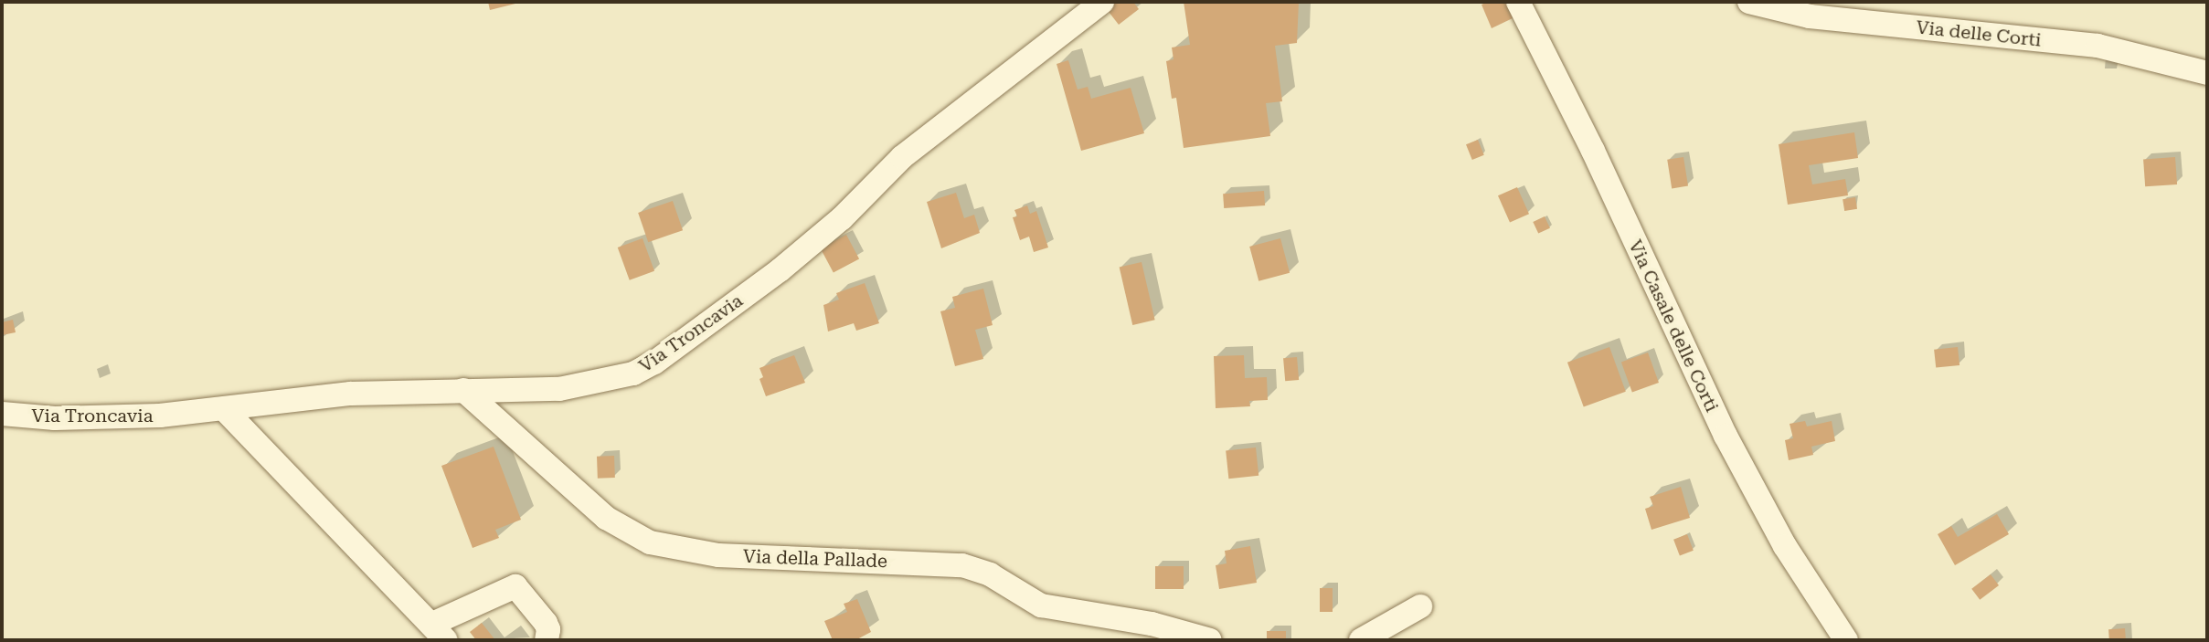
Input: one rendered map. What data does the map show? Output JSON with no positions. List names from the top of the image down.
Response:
{
  "streets": {
    "street": [
      "Via delle Corti",
      "Via Casale delle Corti",
      "Via Troncavia",
      "Via della Pallade"
    ]
  },
  "crossings": [
    ["Via Troncavia", "Via della Pallade"]
  ]
}
